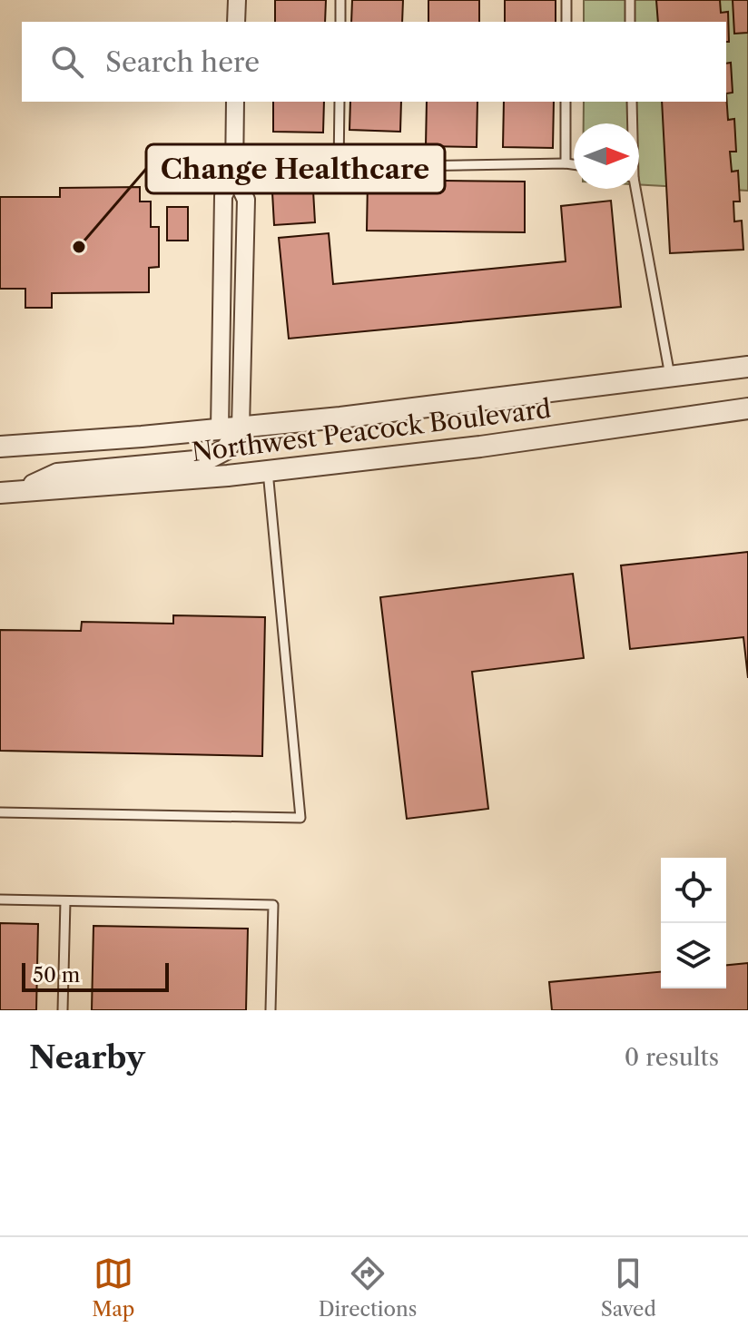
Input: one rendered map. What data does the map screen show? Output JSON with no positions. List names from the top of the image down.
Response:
{
  "streets": {
    "street": ["Northwest Peacock Boulevard"]
  },
  "places": ["Change Healthcare"],
  "scale_bar": "50 m",
  "north": "right",
  "page": {
    "search": "Search here",
    "scale": "50 m",
    "heading": ["Nearby", "0 results"],
    "nav": ["Map", "Directions", "Saved"]
  }
}
